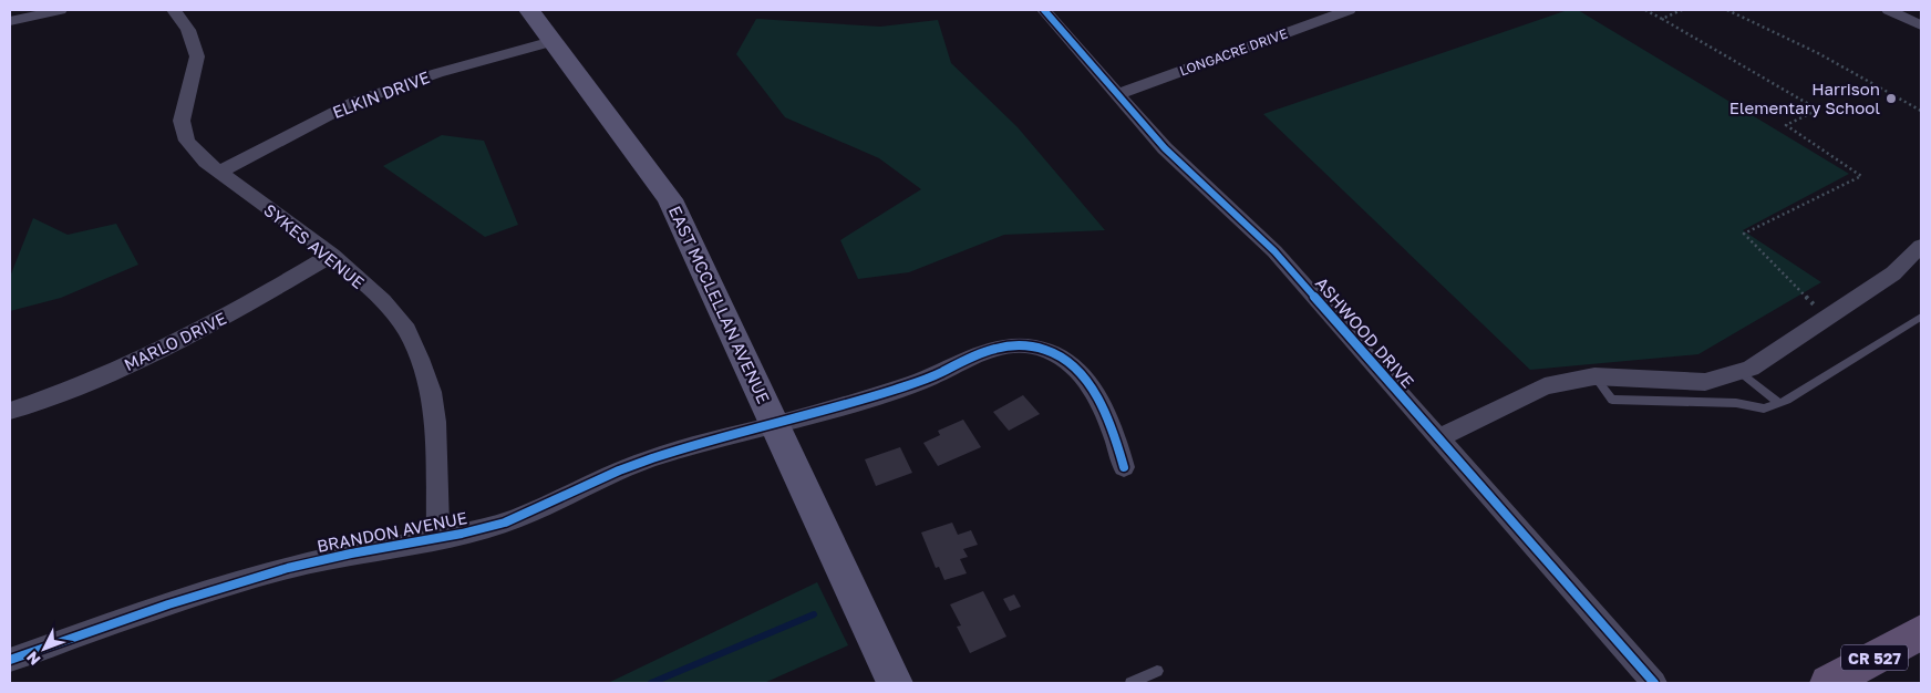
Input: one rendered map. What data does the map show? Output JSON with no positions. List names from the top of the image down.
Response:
{
  "streets": {
    "main road": ["CR 527"],
    "street": [
      "LONGACRE DRIVE",
      "ELKIN DRIVE",
      "SYKES AVENUE",
      "EAST MCCLELLAN AVENUE",
      "ASHWOOD DRIVE",
      "MARLO DRIVE",
      "BRANDON AVENUE"
    ]
  },
  "crossings": [
    ["LONGACRE DRIVE", "ASHWOOD DRIVE"],
    ["ELKIN DRIVE", "SYKES AVENUE"],
    ["ELKIN DRIVE", "EAST MCCLELLAN AVENUE"],
    ["SYKES AVENUE", "MARLO DRIVE"],
    ["SYKES AVENUE", "BRANDON AVENUE"],
    ["EAST MCCLELLAN AVENUE", "BRANDON AVENUE"]
  ],
  "places": ["Harrison Elementary School"],
  "north": "bottom left"
}
